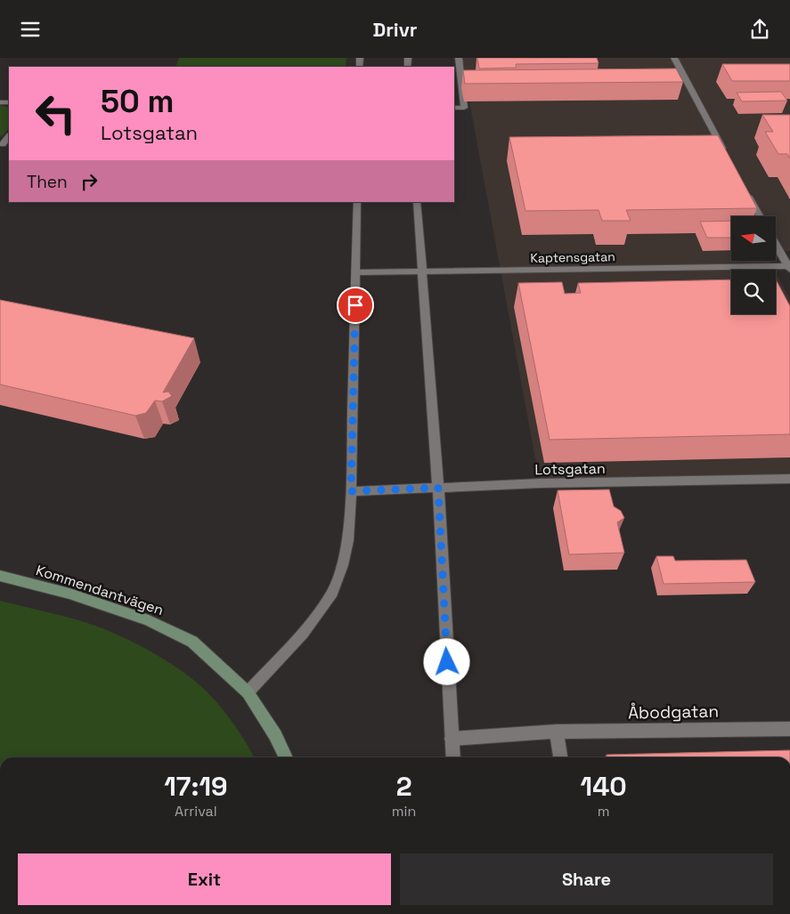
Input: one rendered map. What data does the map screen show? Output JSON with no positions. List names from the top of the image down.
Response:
{
  "streets": {
    "street": [
      "Kaptensgatan",
      "Lotsgatan",
      "Kommendantvägen",
      "Åbodgatan"
    ]
  },
  "north": "left",
  "page": {
    "header": "Drivr",
    "turn": ["50 m", "Lotsgatan"],
    "then": "Then",
    "eta": [
      "17:19",
      "Arrival",
      "2",
      "min",
      "140",
      "m"
    ],
    "buttons": ["Exit", "Share"]
  }
}
